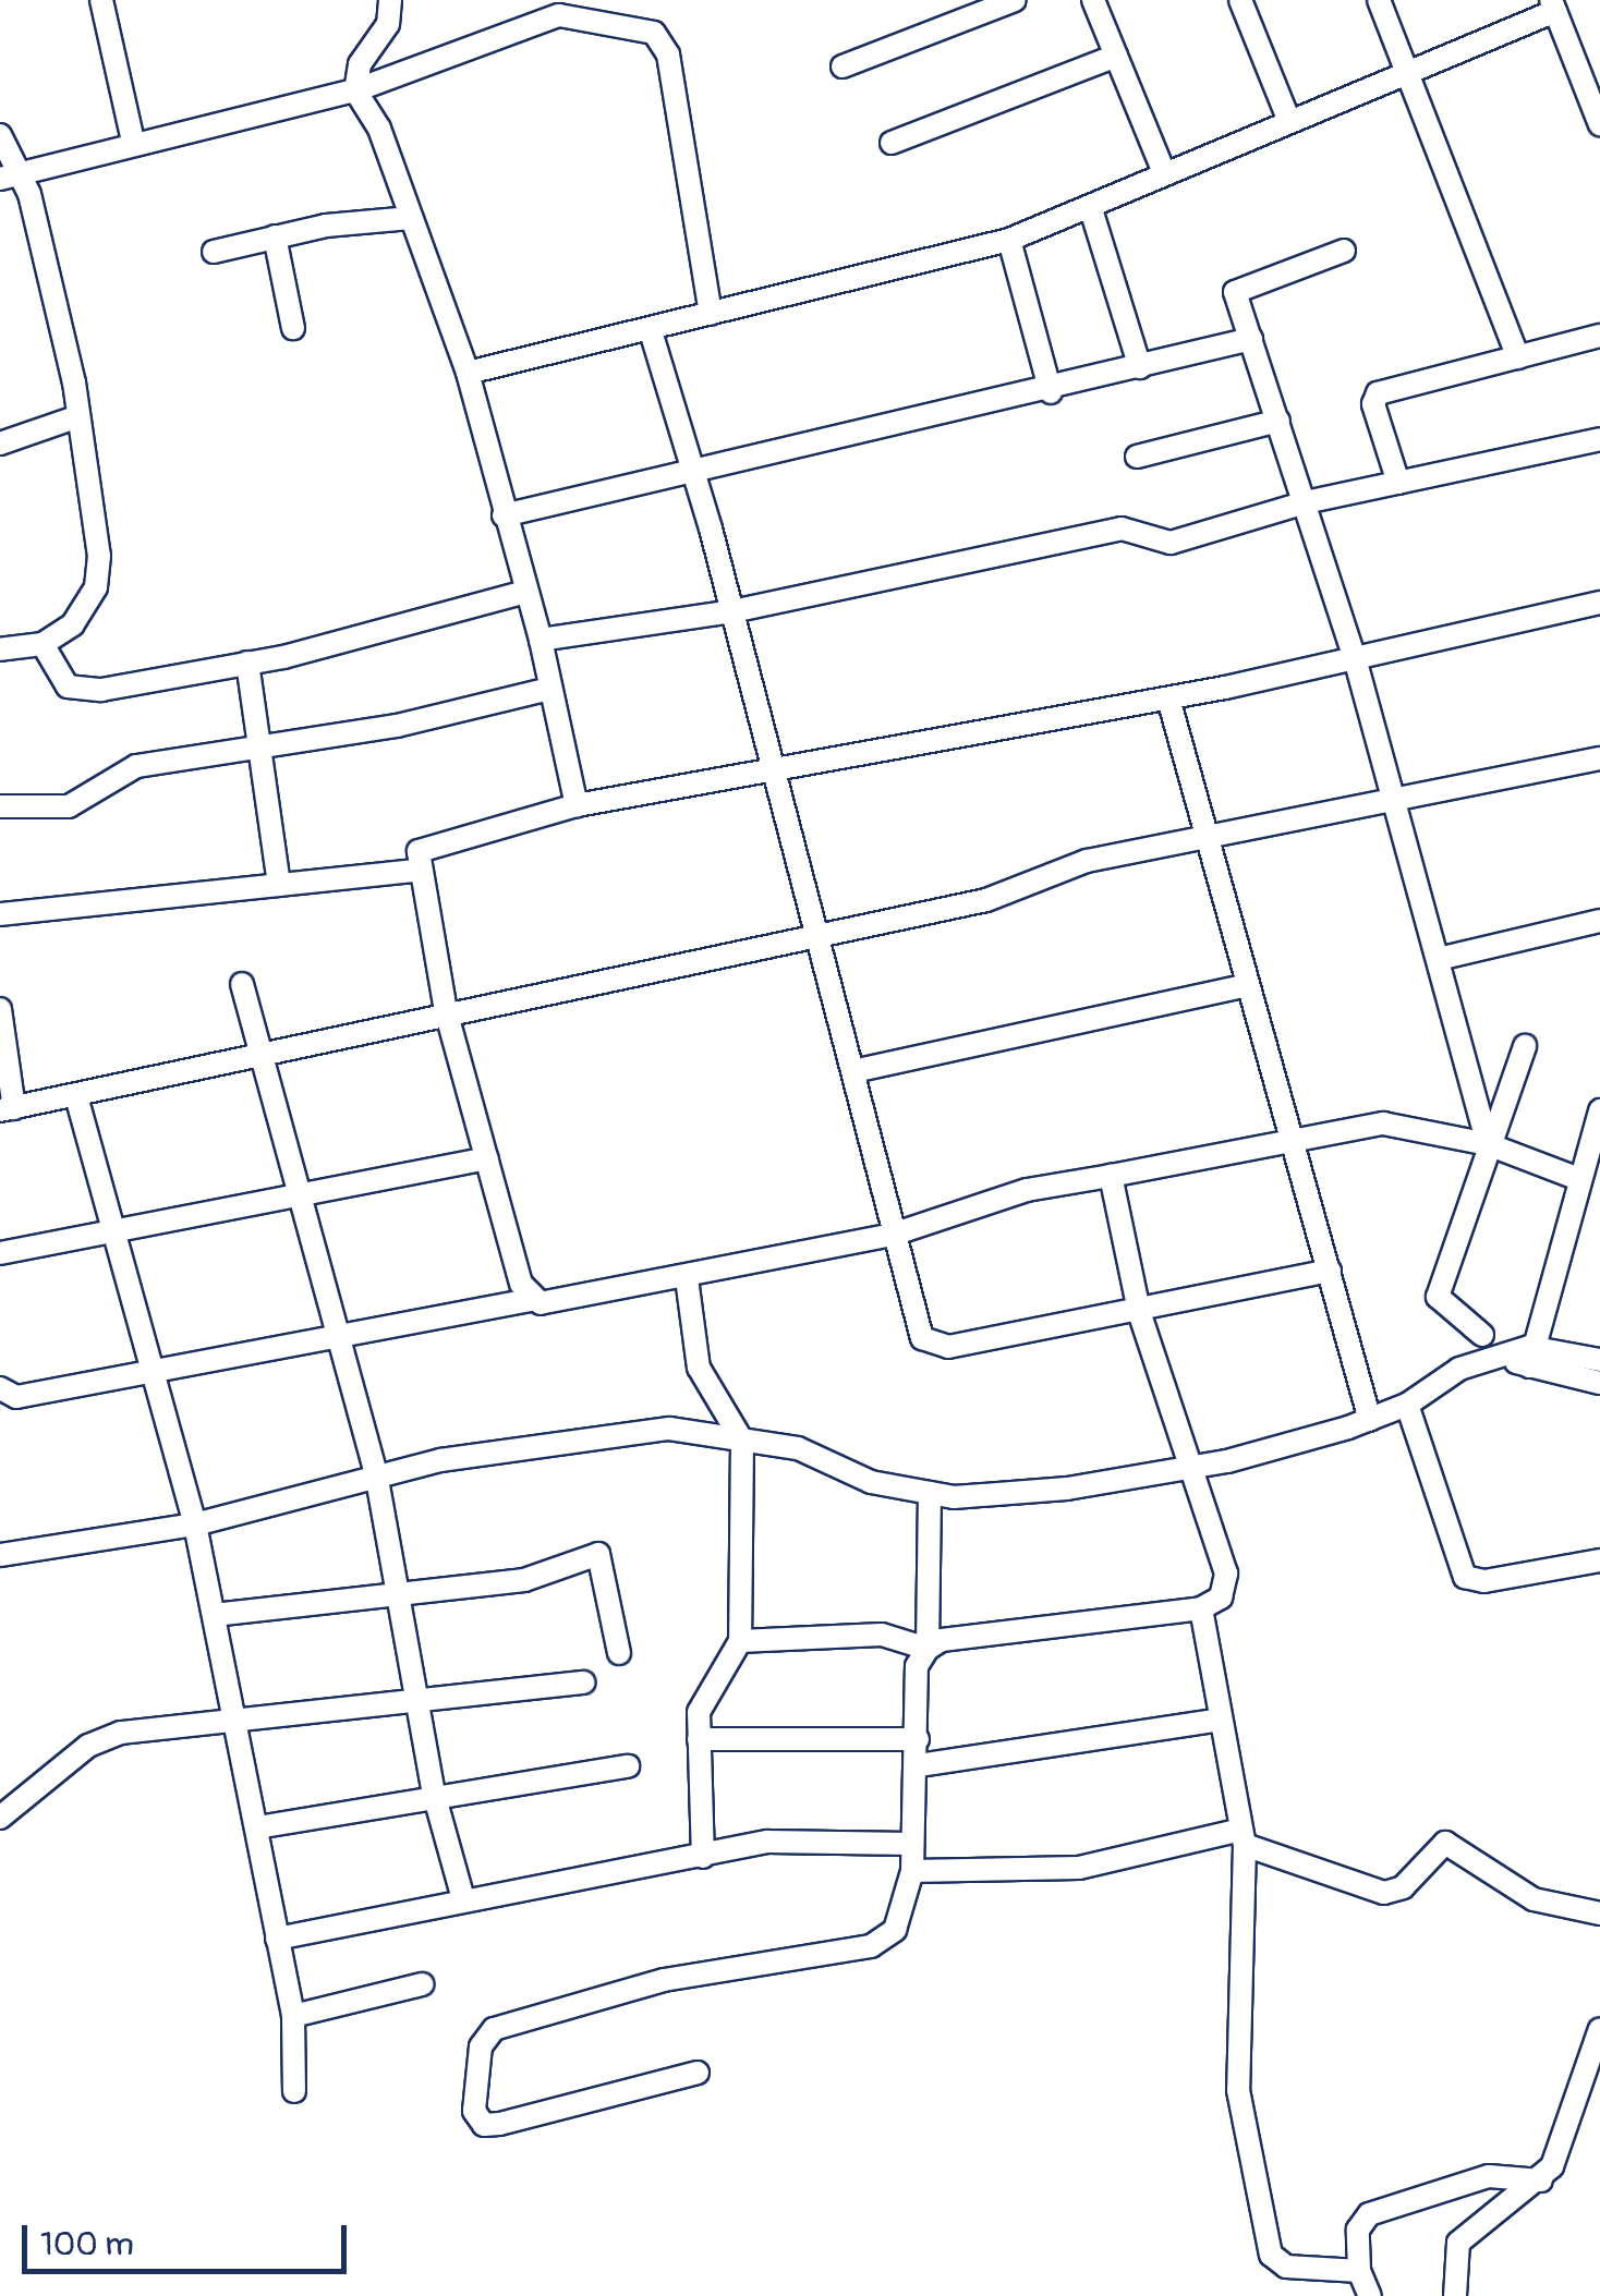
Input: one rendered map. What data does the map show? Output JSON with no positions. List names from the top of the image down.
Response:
{
  "scale_bar": "100 m"
}
